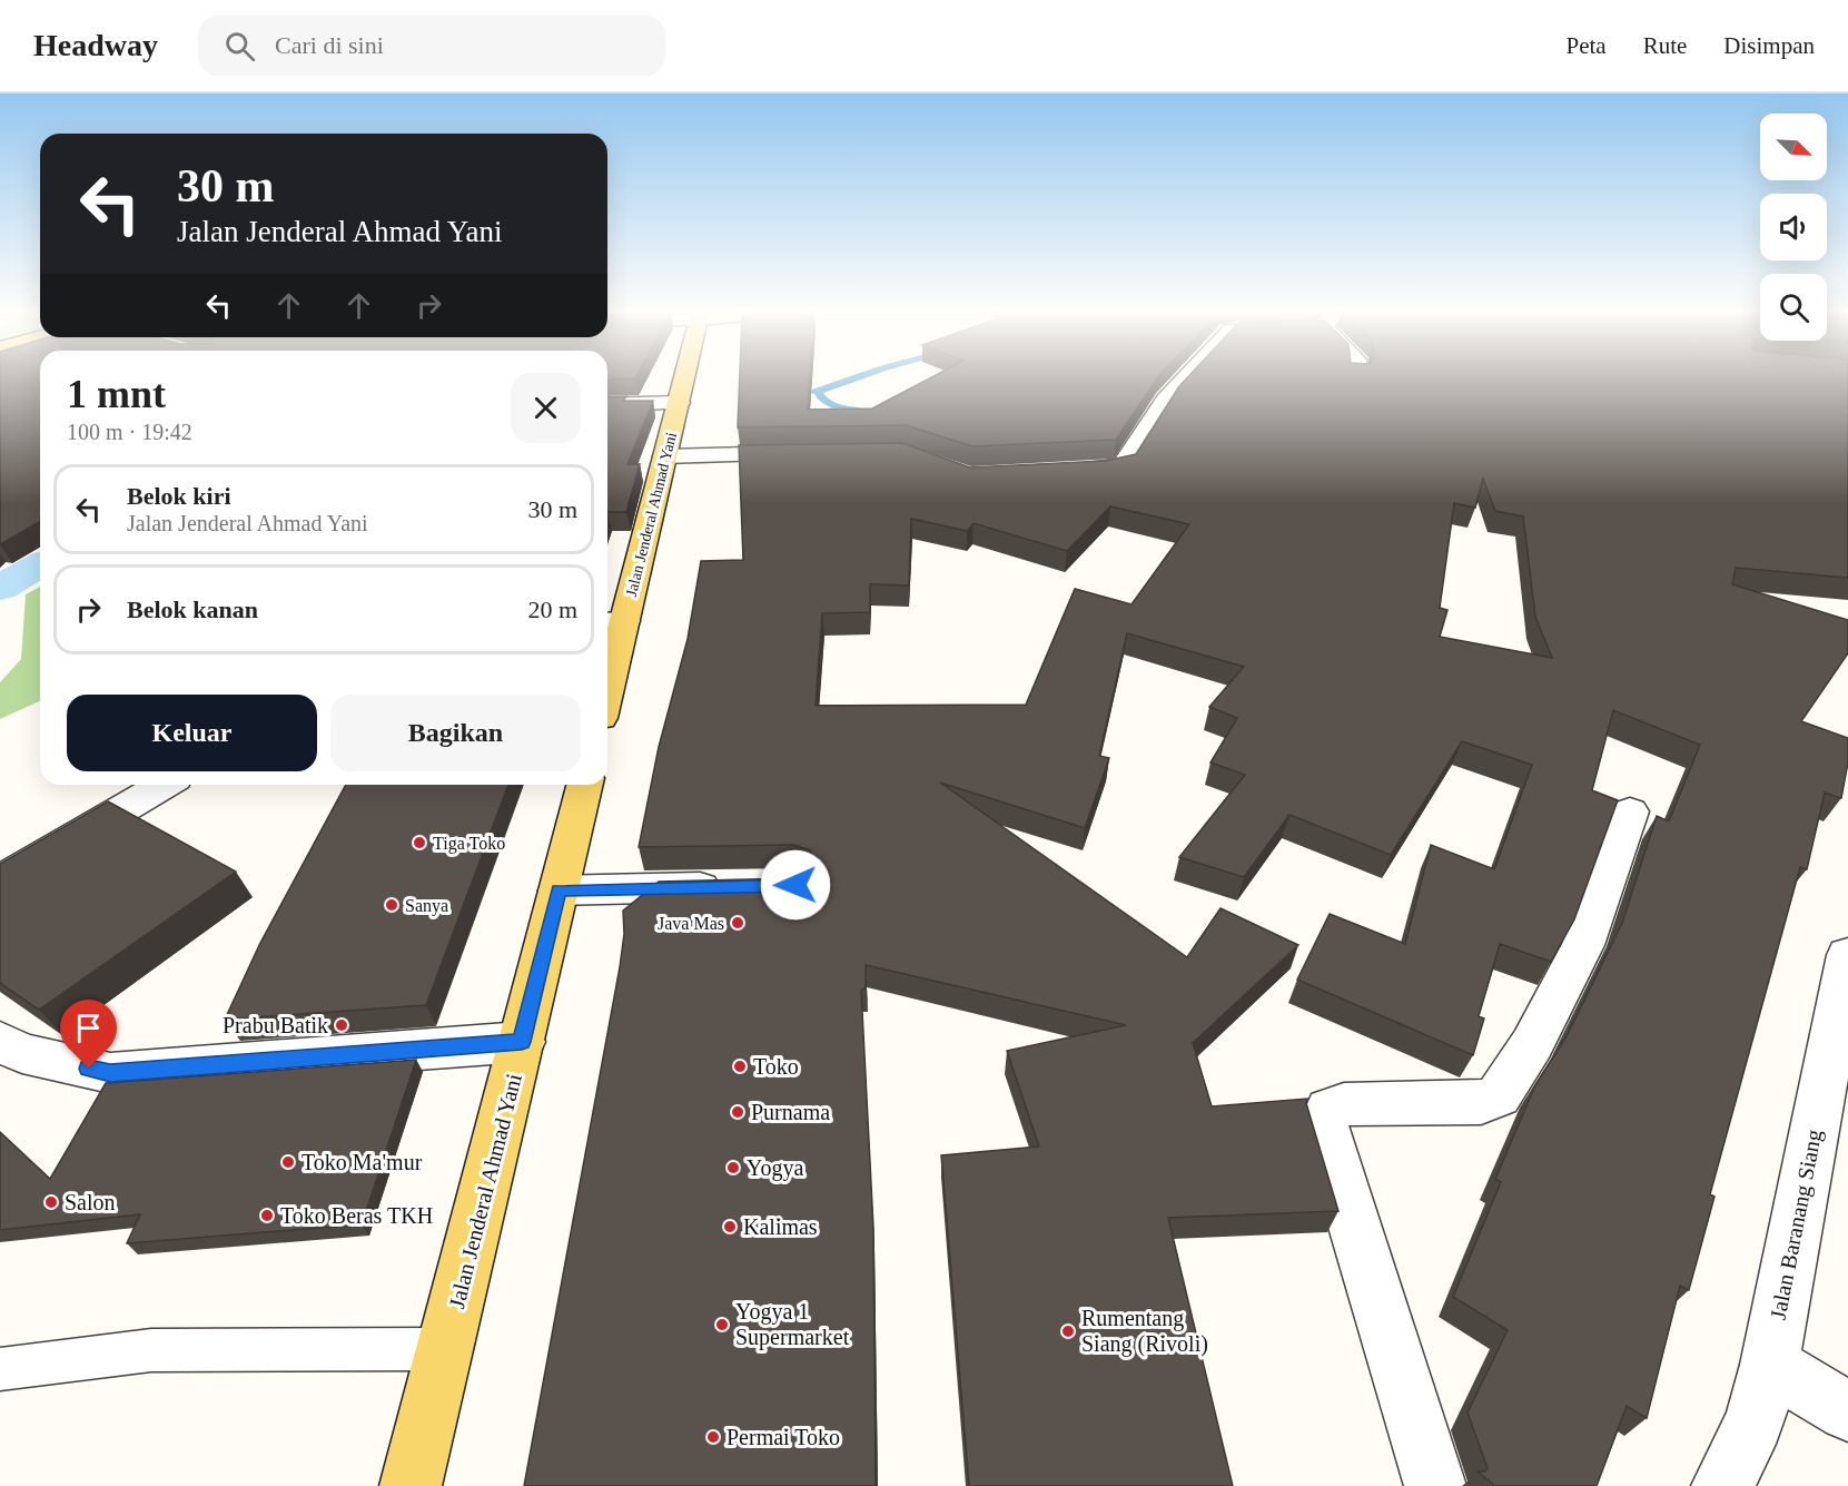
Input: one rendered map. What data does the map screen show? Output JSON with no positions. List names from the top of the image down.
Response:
{
  "streets": {
    "main road": ["Jalan Jenderal Ahmad Yani"],
    "street": ["Jalan Baranang Siang"]
  },
  "places": [
    "Tiga Toko",
    "Sanya",
    "Java Mas",
    "Prabu Batik",
    "Toko",
    "Purnama",
    "Toko Ma'mur",
    "Yogya",
    "Salon",
    "Toko Beras TKH",
    "Kalimas",
    "Yogya 1 Supermarket",
    "Rumentang Siang (Rivoli)",
    "Permai Toko"
  ],
  "north": "bottom right",
  "page": {
    "header": "Headway",
    "search": "Cari di sini",
    "nav": ["Peta", "Rute", "Disimpan"],
    "turn": ["30 m", "Jalan Jenderal Ahmad Yani"],
    "heading": ["1 mnt", "100 m · 19:42"],
    "list": [
      {
        "name": "Belok kiri",
        "note": "Jalan Jenderal Ahmad Yani",
        "value": "30 m"
      },
      {
        "name": "Belok kanan",
        "value": "20 m"
      }
    ],
    "buttons": ["Keluar", "Bagikan"]
  }
}
